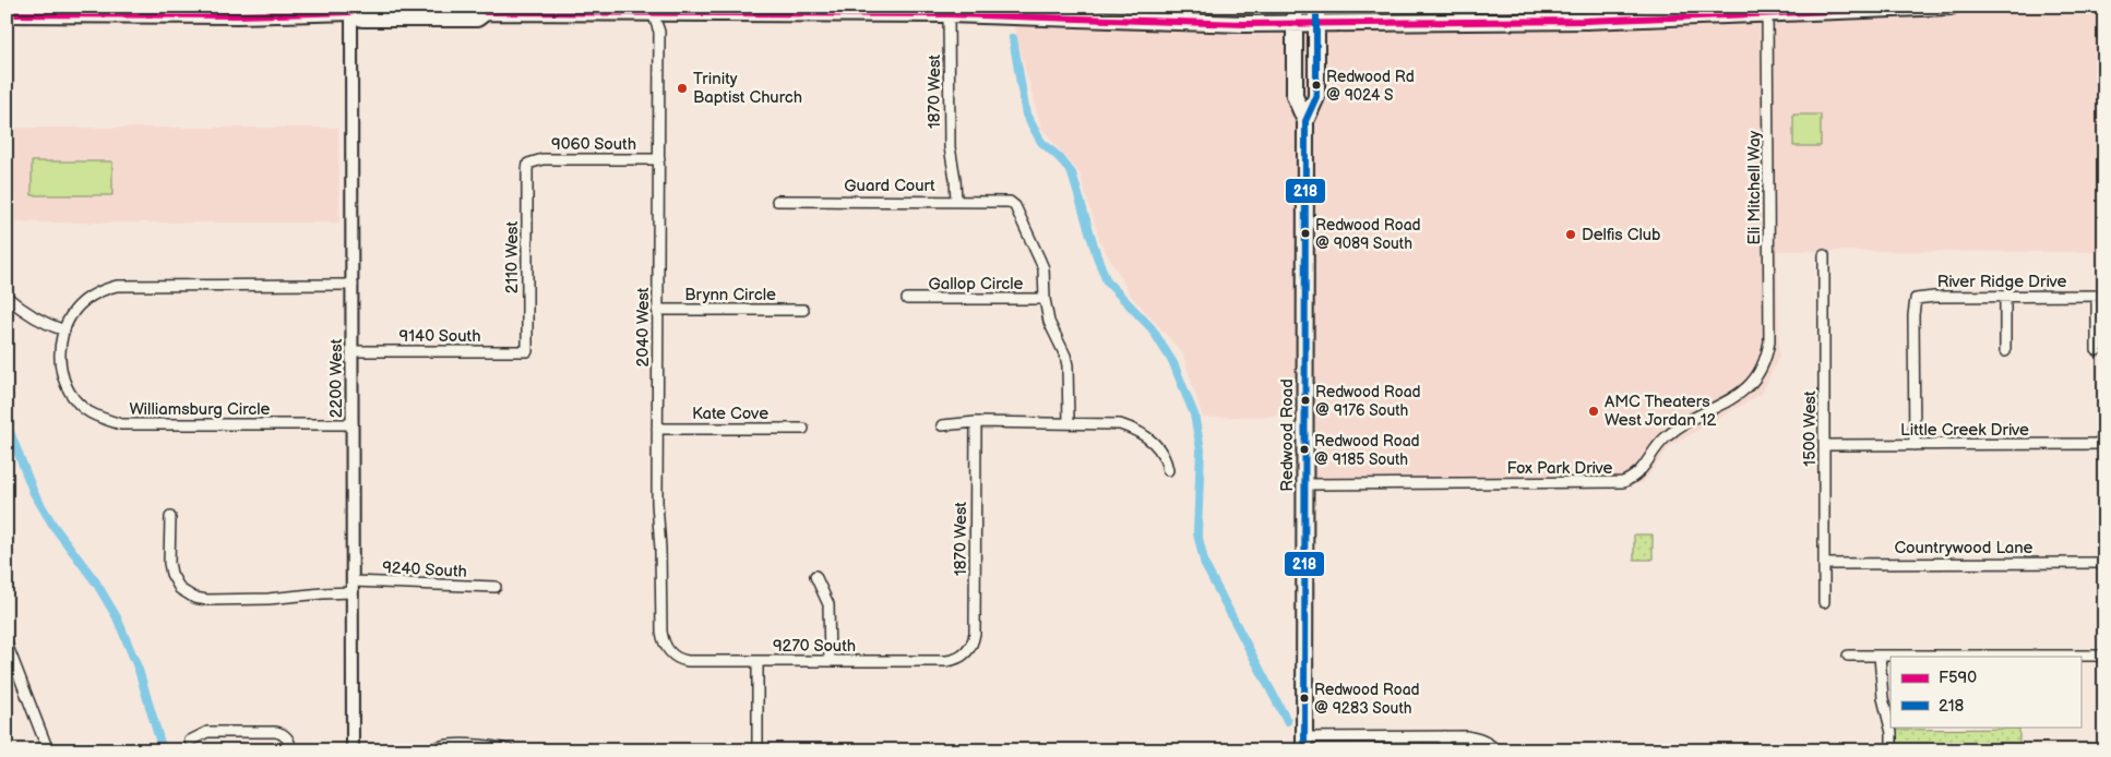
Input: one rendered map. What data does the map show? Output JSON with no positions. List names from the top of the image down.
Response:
{
  "streets": {
    "main road": ["Redwood Road"],
    "street": [
      "1870 West",
      "9060 South",
      "Guard Court",
      "Eli Mitchell Way",
      "2110 West",
      "River Ridge Drive",
      "Gallop Circle",
      "Brynn Circle",
      "2040 West",
      "9140 South",
      "2200 West",
      "Williamsburg Circle",
      "Kate Cove",
      "1500 West",
      "Little Creek Drive",
      "Fox Park Drive",
      "Countrywood Lane",
      "9240 South",
      "9270 South"
    ]
  },
  "crossings": [
    ["1870 West", "Guard Court"],
    ["1870 West", "9270 South"],
    ["9060 South", "2110 West"],
    ["9060 South", "2040 West"],
    ["Guard Court", "Gallop Circle"],
    ["Eli Mitchell Way", "Fox Park Drive"],
    ["2110 West", "9140 South"],
    ["River Ridge Drive", "Little Creek Drive"],
    ["Brynn Circle", "2040 West"],
    ["2040 West", "Kate Cove"],
    ["2040 West", "9270 South"],
    ["9140 South", "2200 West"],
    ["2200 West", "Williamsburg Circle"],
    ["2200 West", "9240 South"],
    ["1500 West", "Little Creek Drive"],
    ["1500 West", "Countrywood Lane"],
    ["Redwood Road", "Fox Park Drive"]
  ],
  "places": [
    "Redwood Rd @ 9024 S",
    "Trinity Baptist Church",
    "Redwood Road @ 9089 South",
    "Delfis Club",
    "Redwood Road @ 9176 South",
    "AMC Theaters West Jordan 12",
    "Redwood Road @ 9185 South",
    "Redwood Road @ 9283 South"
  ],
  "lines": ["transit line F590", "transit line 218"],
  "legend": ["F590", "218"]
}
